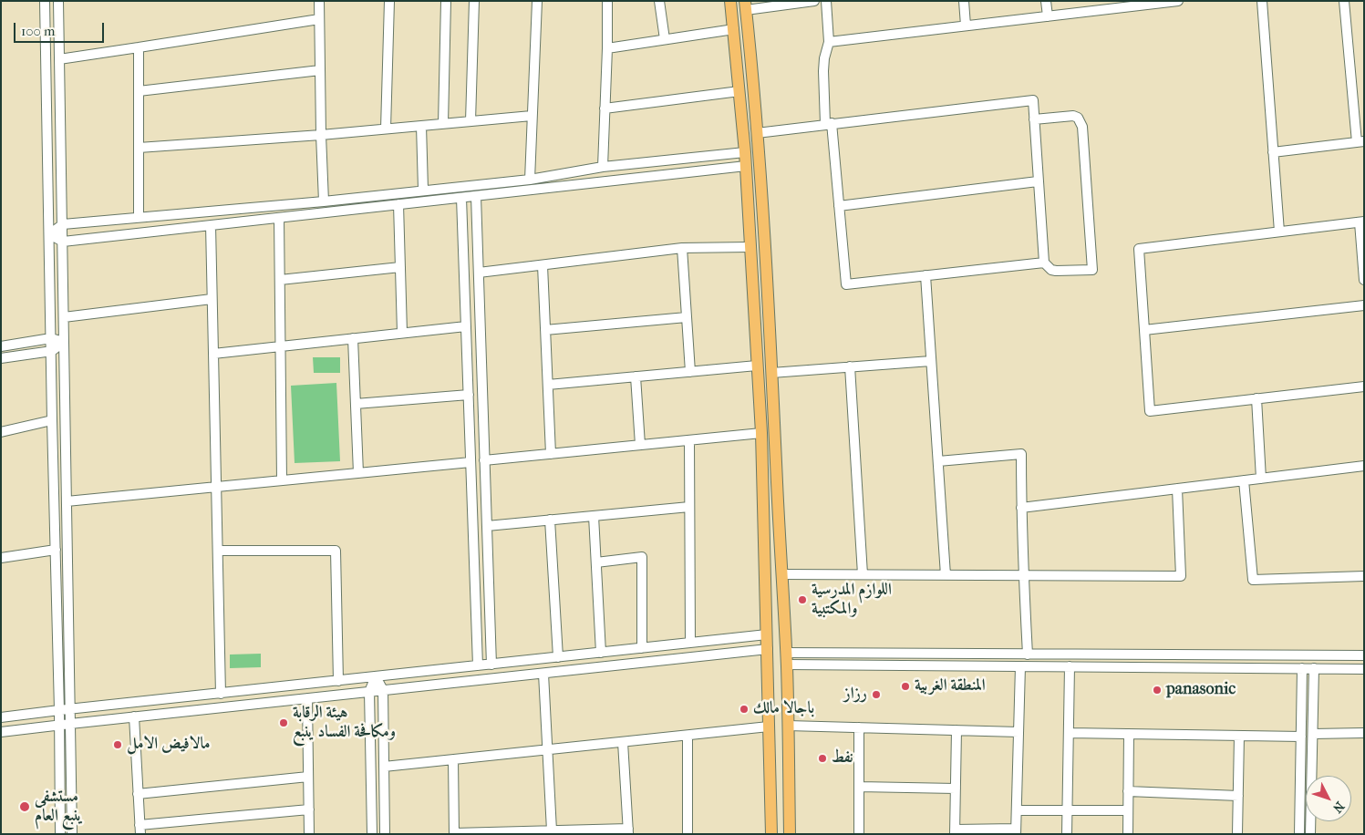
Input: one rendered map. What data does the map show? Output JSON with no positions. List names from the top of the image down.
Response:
{
  "places": [
    "اللوازم المدرسية والمكتبية",
    "المنطقة الغربية",
    "panasonic",
    "رزاز",
    "باجالا مالك",
    "هيئة الرقابة ومكافحة الفساد ينبع",
    "مالافيض الامل",
    "نفط",
    "مستشفى ينبع العام"
  ],
  "scale_bar": "100 m",
  "north": "bottom right"
}
